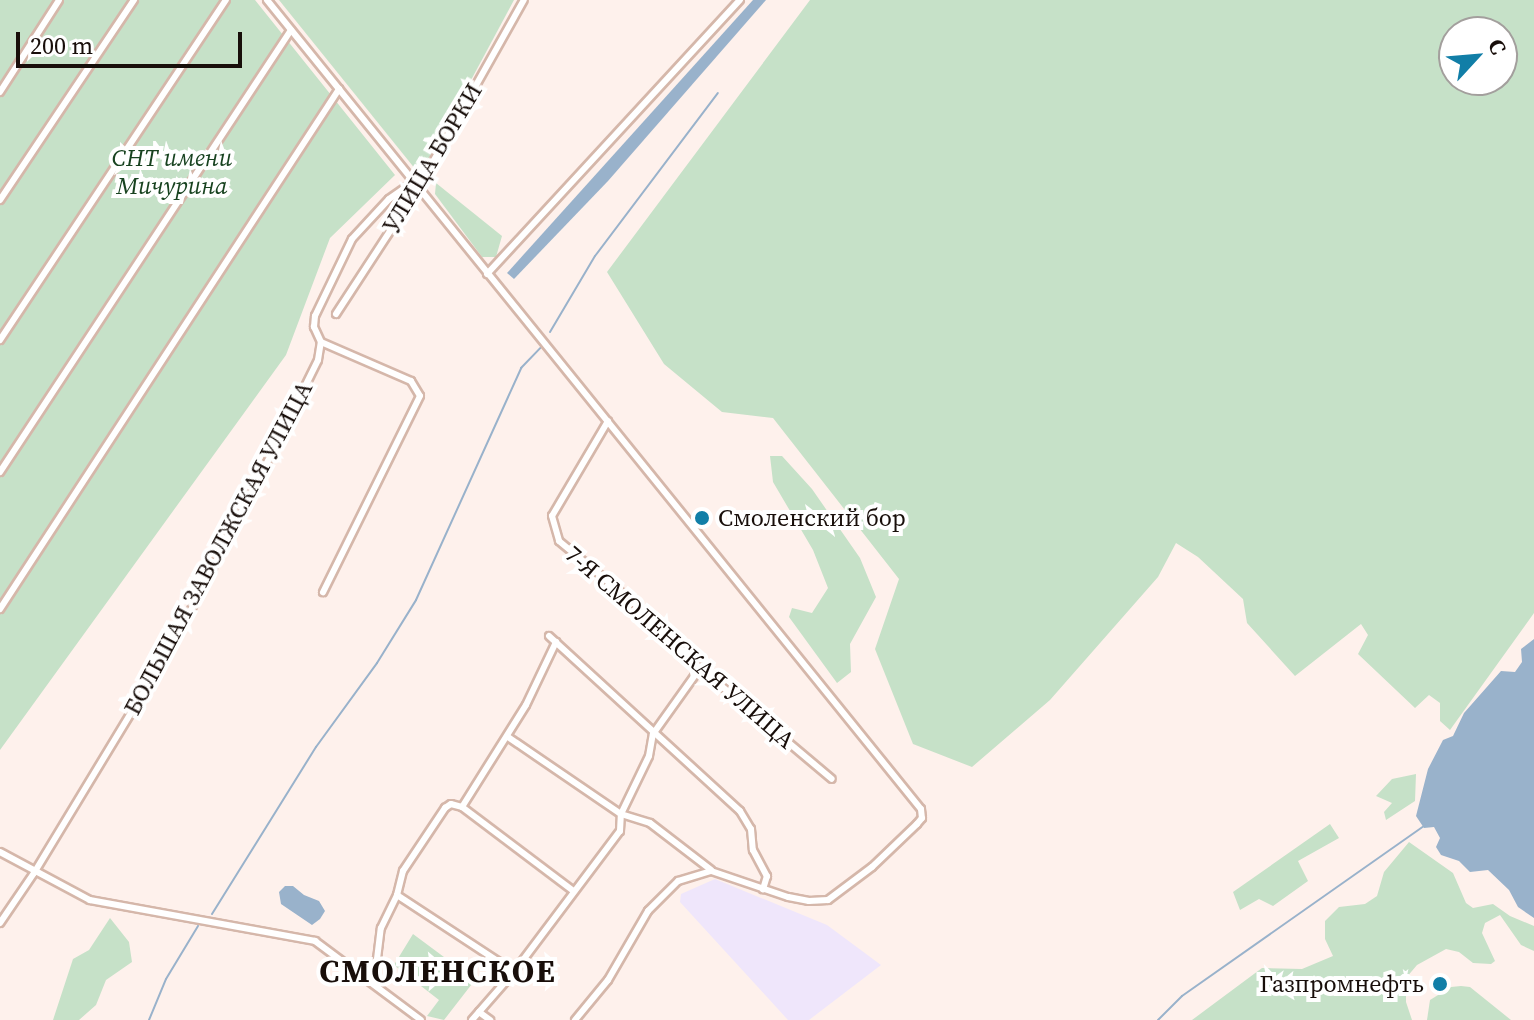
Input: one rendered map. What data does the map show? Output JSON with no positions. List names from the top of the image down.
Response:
{
  "streets": {
    "street": ["УЛИЦА БОРКИ", "БОЛЬШАЯ ЗАВОЛЖСКАЯ УЛИЦА", "7-Я СМОЛЕНСКАЯ УЛИЦА"]
  },
  "crossings": [
    ["УЛИЦА БОРКИ", "БОЛЬШАЯ ЗАВОЛЖСКАЯ УЛИЦА"]
  ],
  "districts": ["СМОЛЕНСКОЕ"],
  "parks": ["СНТ имени Мичурина"],
  "places": ["Смоленский бор", "Газпромнефть"],
  "scale_bar": "200 m",
  "north": "top right"
}
